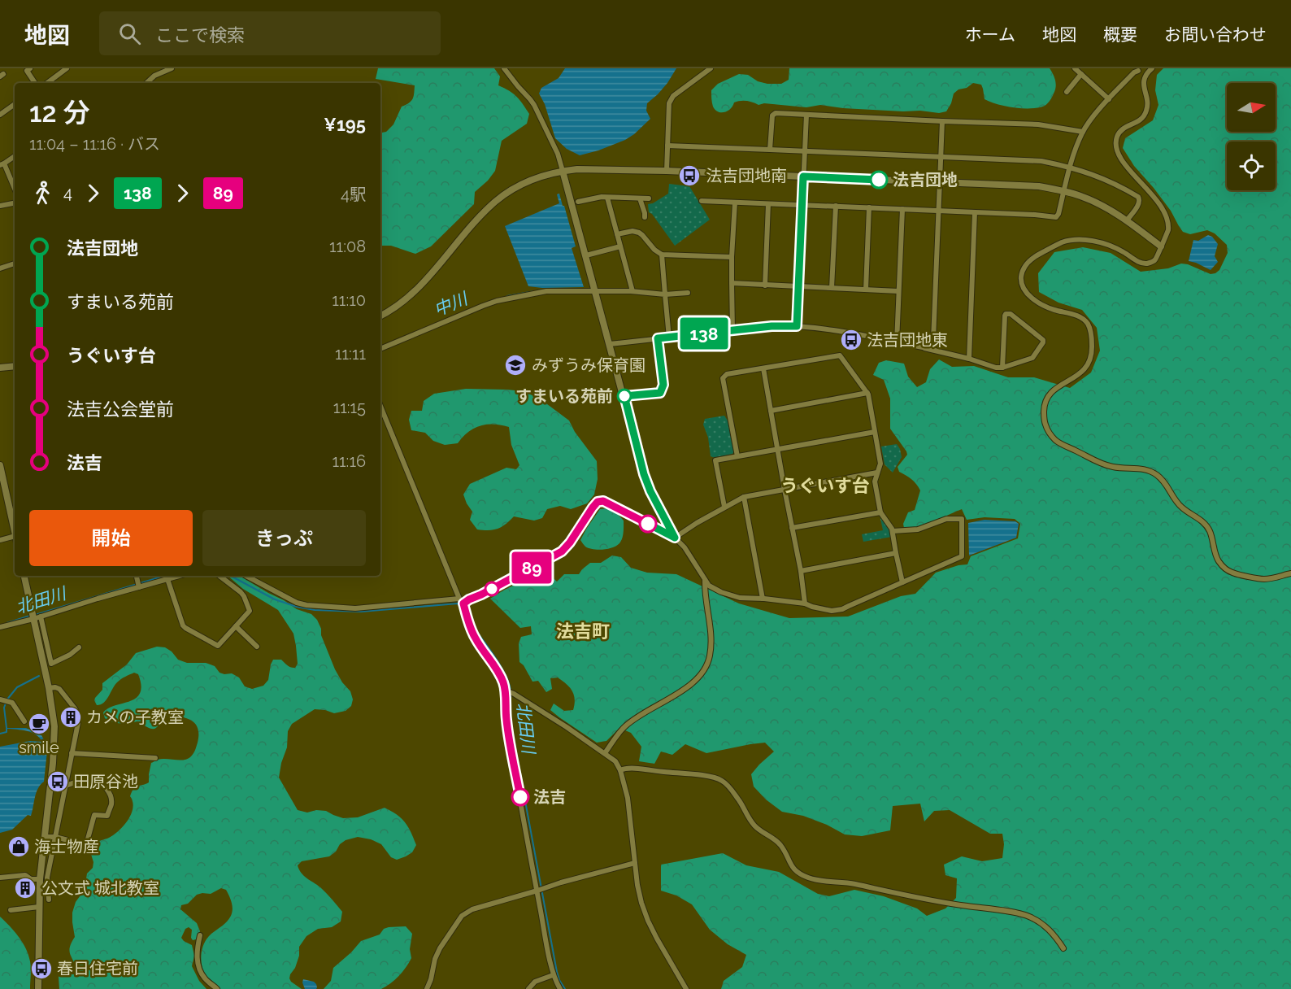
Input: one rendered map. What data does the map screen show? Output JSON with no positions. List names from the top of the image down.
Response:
{
  "districts": ["うぐいす台", "法吉町"],
  "water": ["中川", "北田川"],
  "places": {
    "bus stop": [
      "法吉団地南",
      "法吉団地東",
      "田原谷池",
      "春日住宅前"
    ],
    "other": ["法吉団地", "すまいる苑前", "法吉"],
    "school or university": ["みずうみ保育園"],
    "building": ["カメの子教室", "公文式 城北教室"],
    "cafe": ["smile"],
    "shop": ["海士物産"]
  },
  "lines": ["bus line 138", "bus line 89"],
  "north": "right",
  "page": {
    "header": "地図",
    "search": "ここで検索",
    "nav": [
      "ホーム",
      "地図",
      "概要",
      "お問い合わせ"
    ],
    "on_map": ["138", "89"],
    "heading": ["12 分", "11:04 – 11:16 · バス", "¥195"],
    "legs": [
      "4",
      "138",
      "89",
      "4駅"
    ],
    "list": [
      {
        "name": "法吉団地",
        "value": "11:08"
      },
      {
        "name": "すまいる苑前",
        "value": "11:10"
      },
      {
        "name": "うぐいす台",
        "value": "11:11"
      },
      {
        "name": "法吉公会堂前",
        "value": "11:15"
      },
      {
        "name": "法吉",
        "value": "11:16"
      }
    ],
    "buttons": ["開始", "きっぷ"]
  }
}
